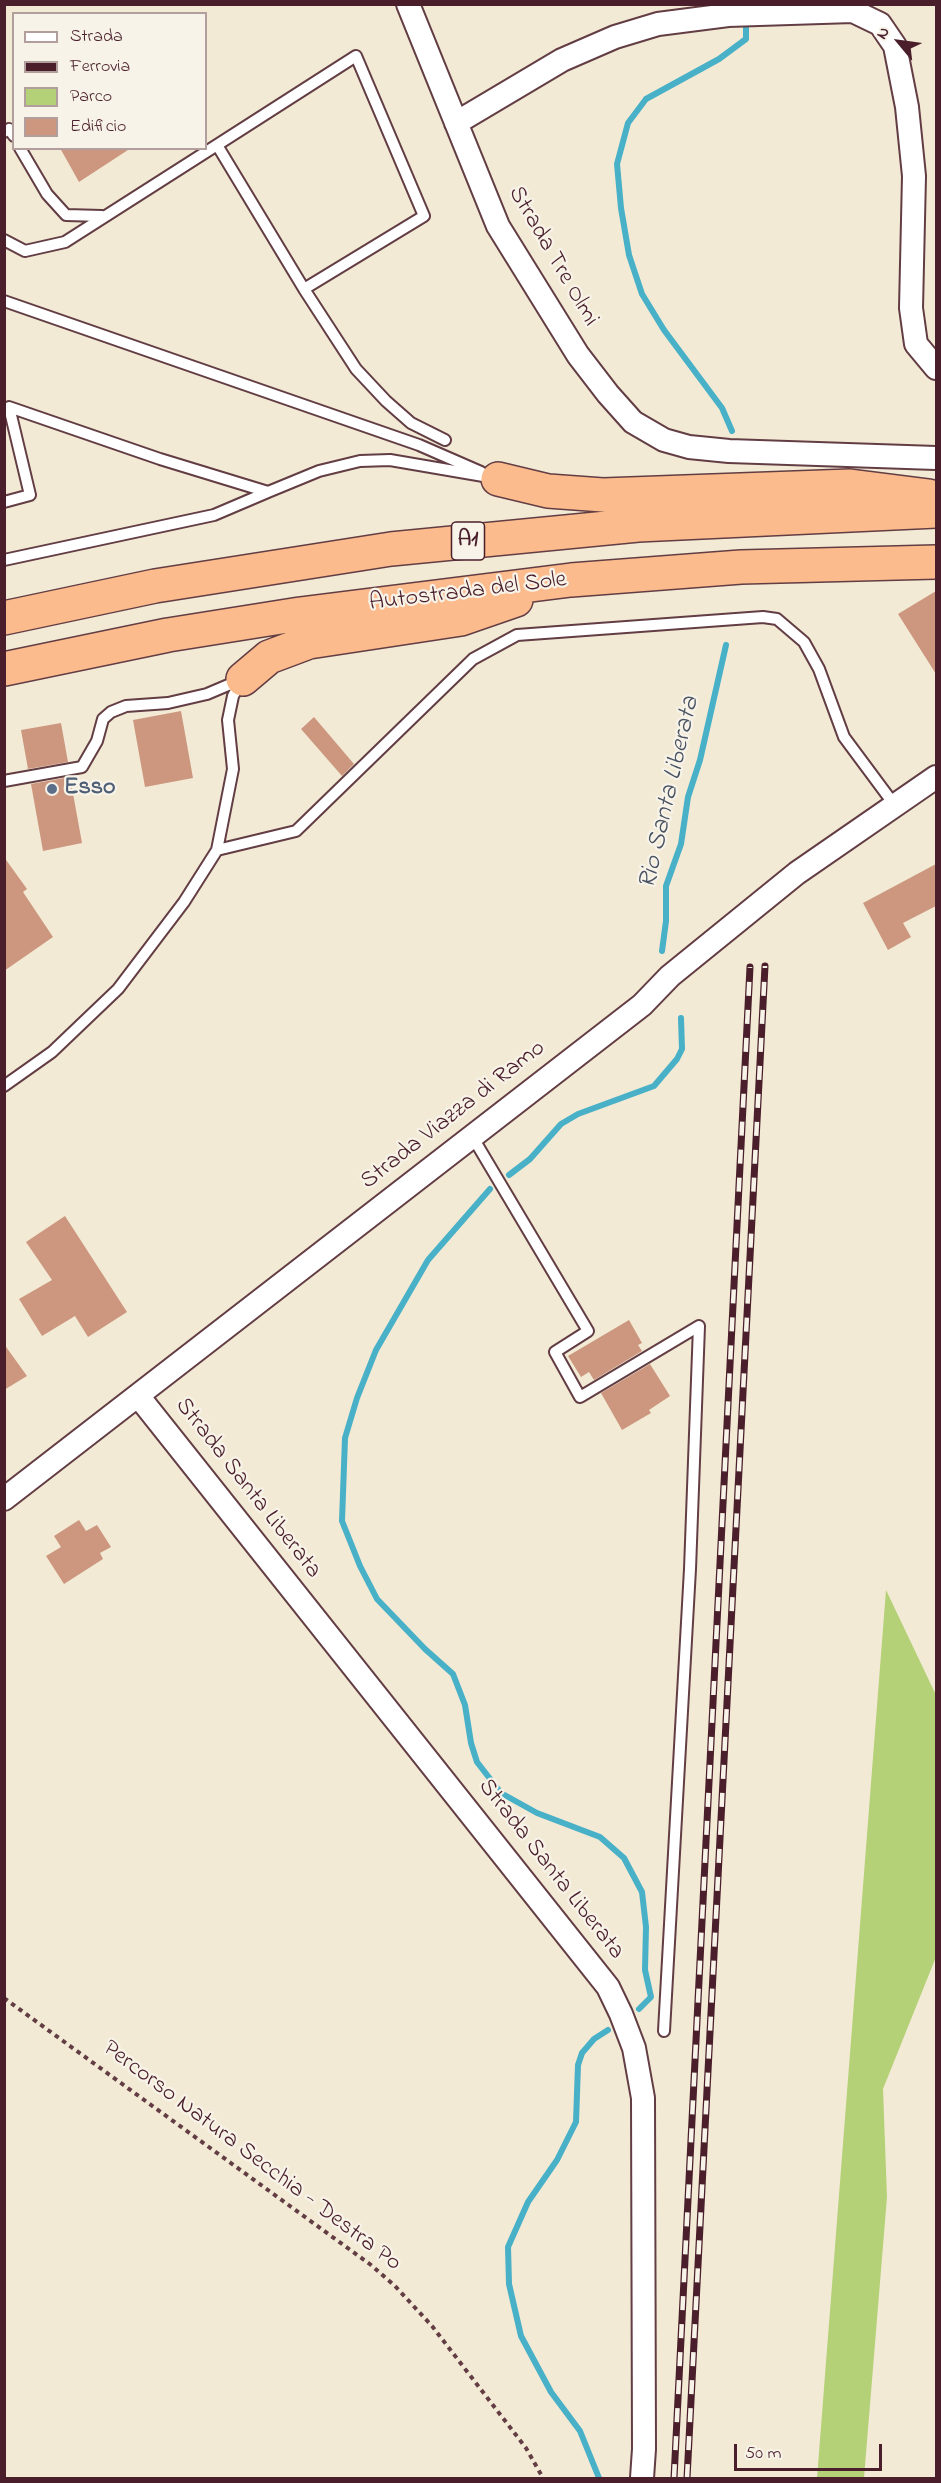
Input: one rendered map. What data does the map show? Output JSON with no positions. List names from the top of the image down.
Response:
{
  "streets": {
    "highway": ["A1", "Autostrada del Sole"],
    "street": ["Strada Tre Olmi", "Strada Viazza di Ramo", "Strada Santa Liberata"],
    "path": ["Percorso Natura Secchia - Destra Po"]
  },
  "crossings": [
    ["Strada Viazza di Ramo", "Strada Santa Liberata"]
  ],
  "water": ["Rio Santa Liberata"],
  "places": ["Esso"],
  "legend": [
    "Strada",
    "Ferrovia",
    "Parco",
    "Edificio"
  ],
  "scale_bar": "50 m",
  "north": "top left"
}
